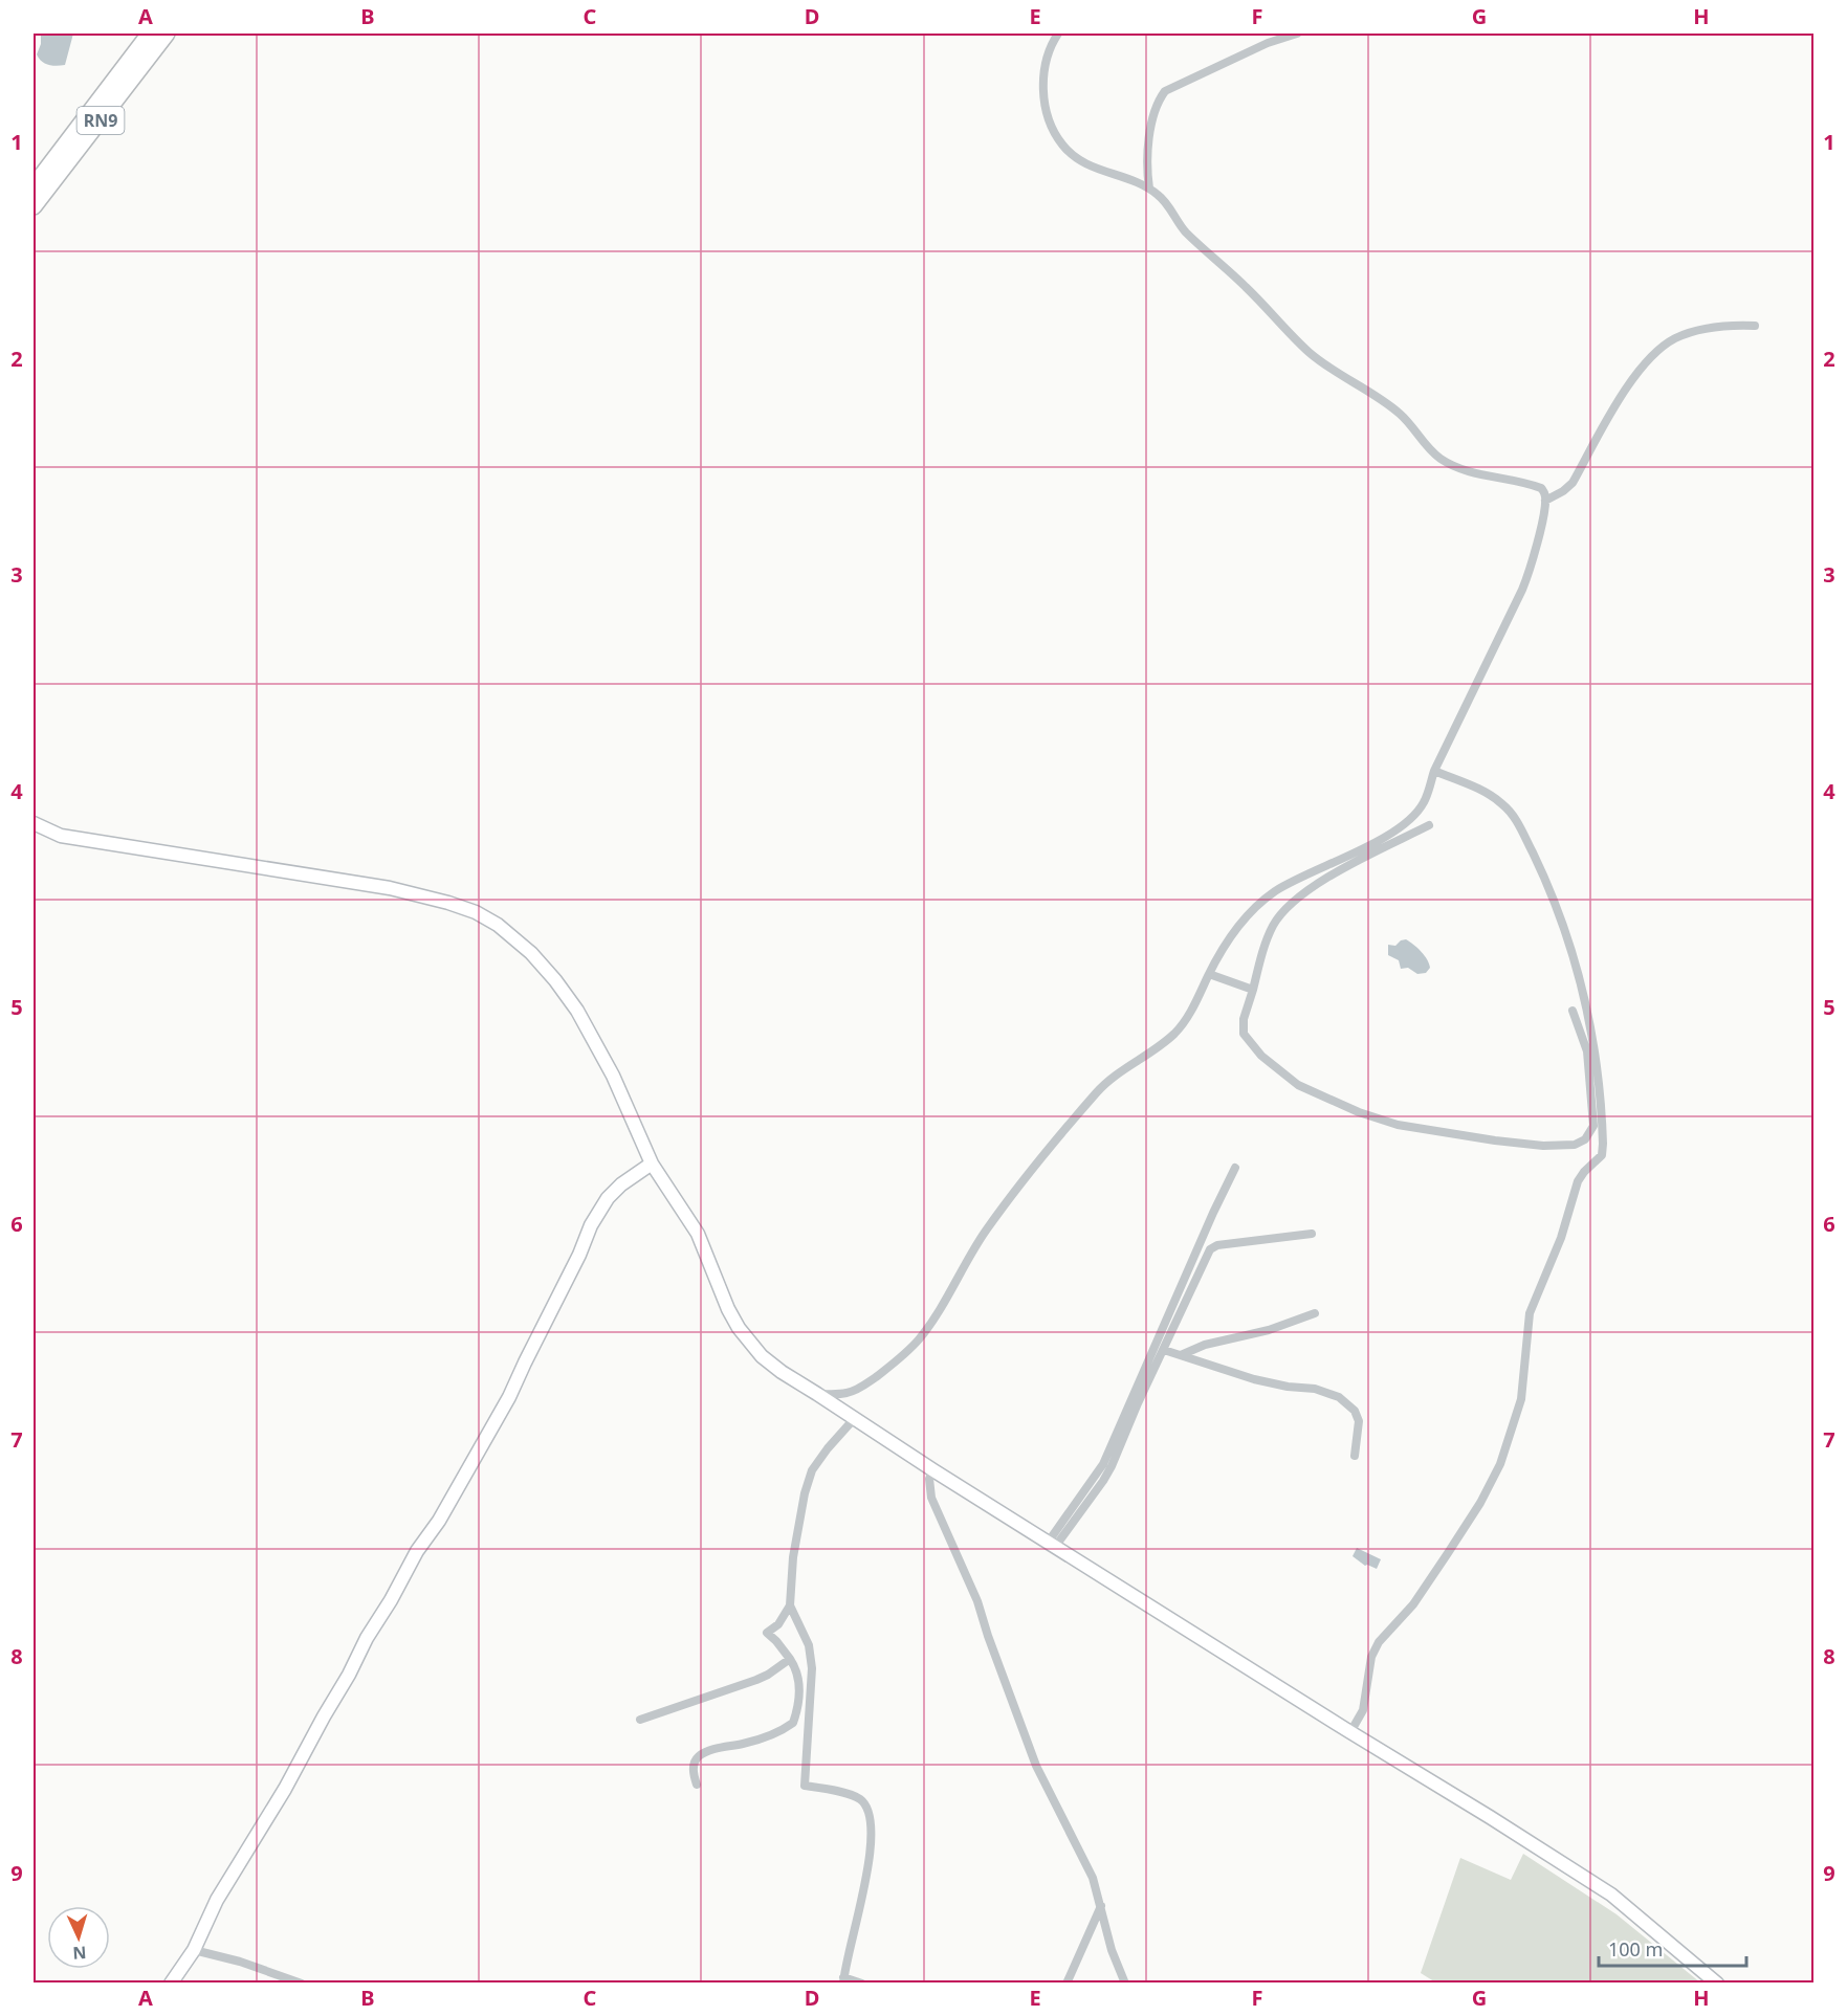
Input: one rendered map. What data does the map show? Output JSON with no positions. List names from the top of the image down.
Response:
{
  "streets": {
    "highway": ["RN9"]
  },
  "scale_bar": "100 m",
  "north": "bottom",
  "grid": {
    "columns": [
      "A",
      "B",
      "C",
      "D",
      "E",
      "F",
      "G",
      "H"
    ],
    "rows": [
      "1",
      "2",
      "3",
      "4",
      "5",
      "6",
      "7",
      "8",
      "9"
    ]
  }
}
